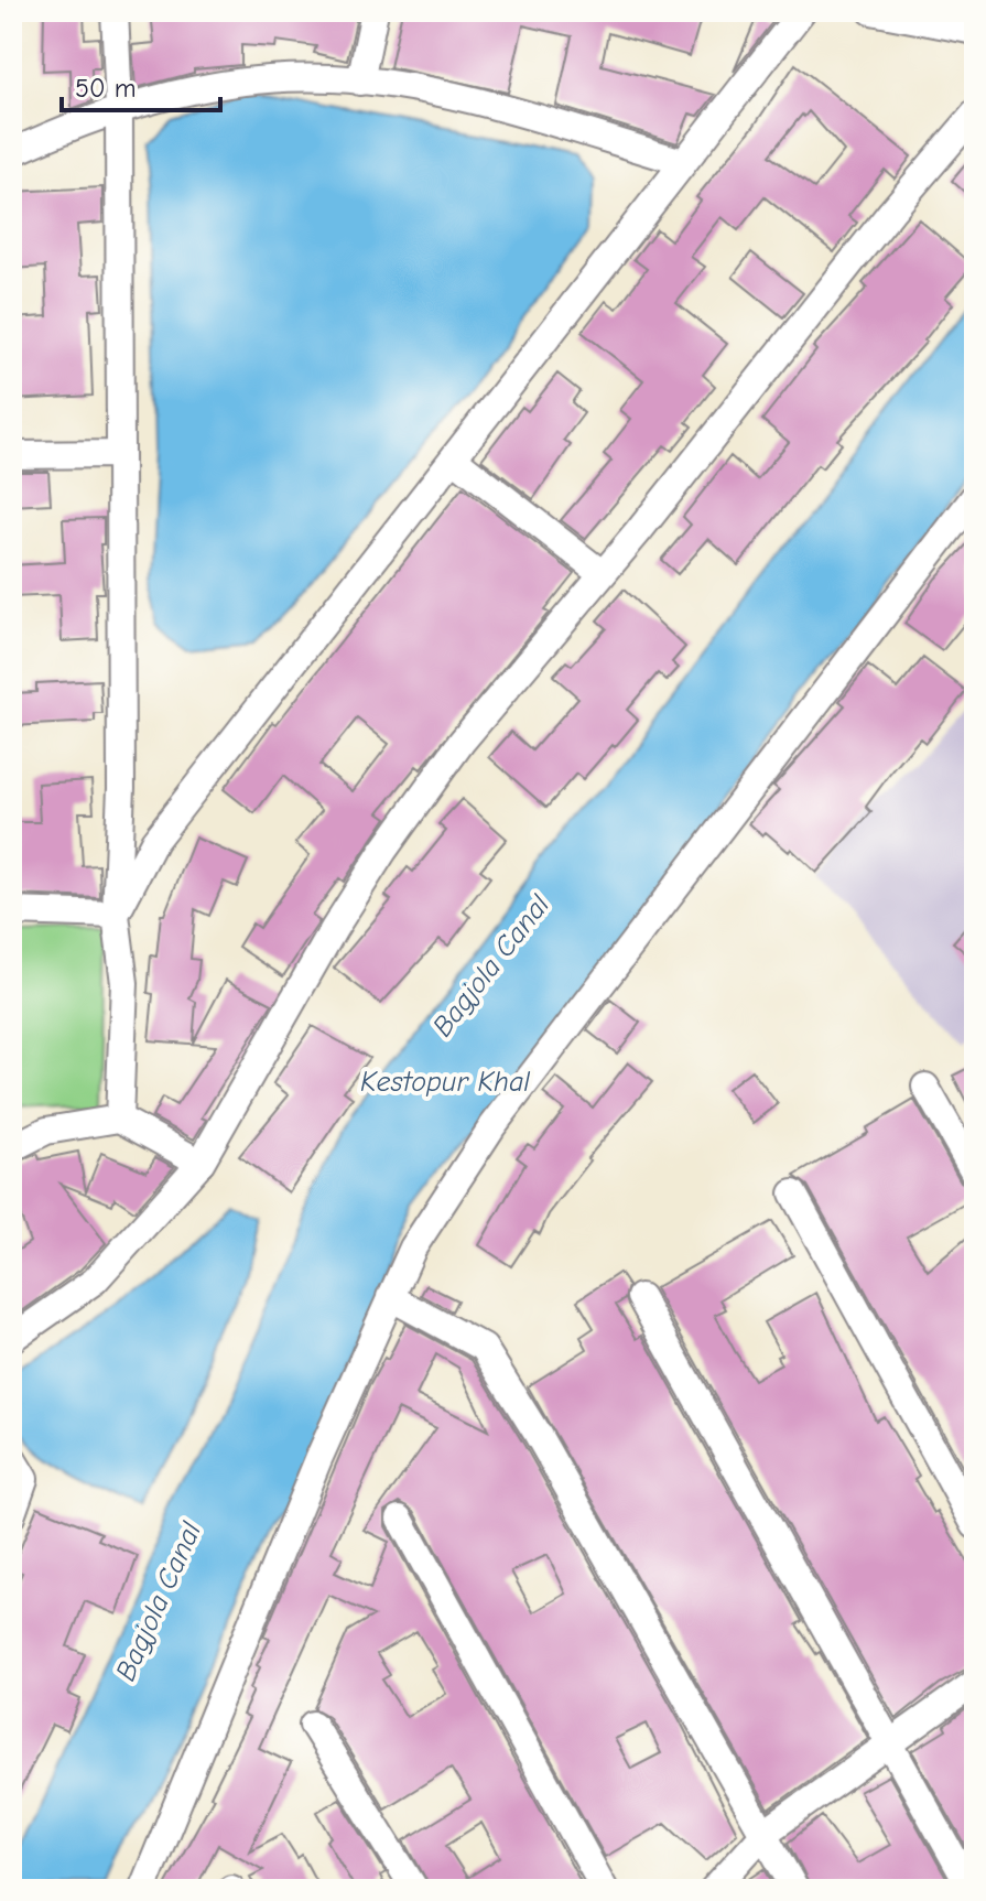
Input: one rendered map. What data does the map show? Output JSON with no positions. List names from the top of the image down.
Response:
{
  "water": ["Bagjola Canal", "Kestopur Khal"],
  "scale_bar": "50 m"
}
